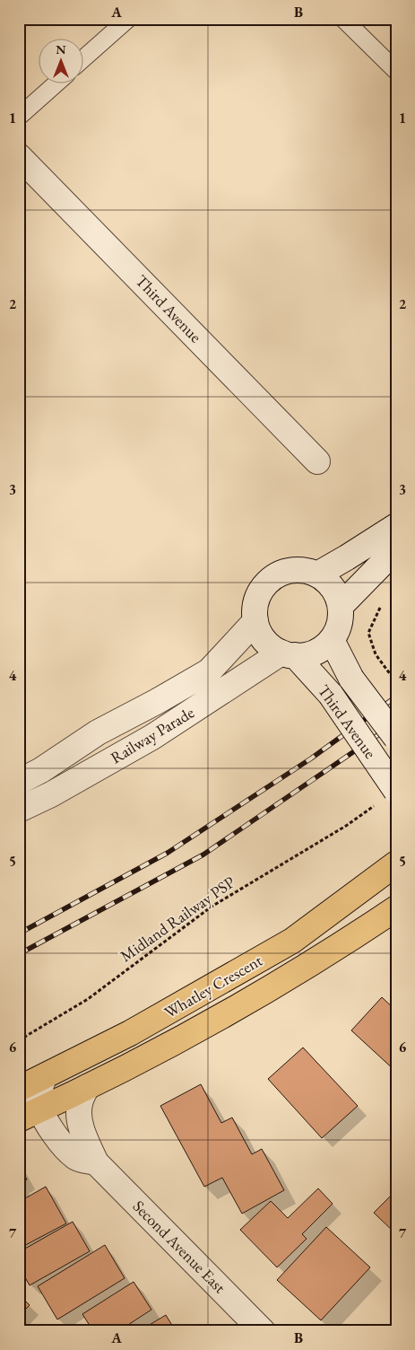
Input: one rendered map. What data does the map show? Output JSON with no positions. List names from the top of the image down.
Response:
{
  "streets": {
    "main road": ["Whatley Crescent"],
    "street": ["Third Avenue", "Railway Parade", "Second Avenue East"],
    "path": ["Midland Railway PSP"]
  },
  "crossings": [
    ["Third Avenue", "Railway Parade"],
    ["Whatley Crescent", "Second Avenue East"]
  ],
  "north": "top",
  "grid": {
    "columns": ["A", "B"],
    "rows": [
      "1",
      "2",
      "3",
      "4",
      "5",
      "6",
      "7"
    ]
  }
}
